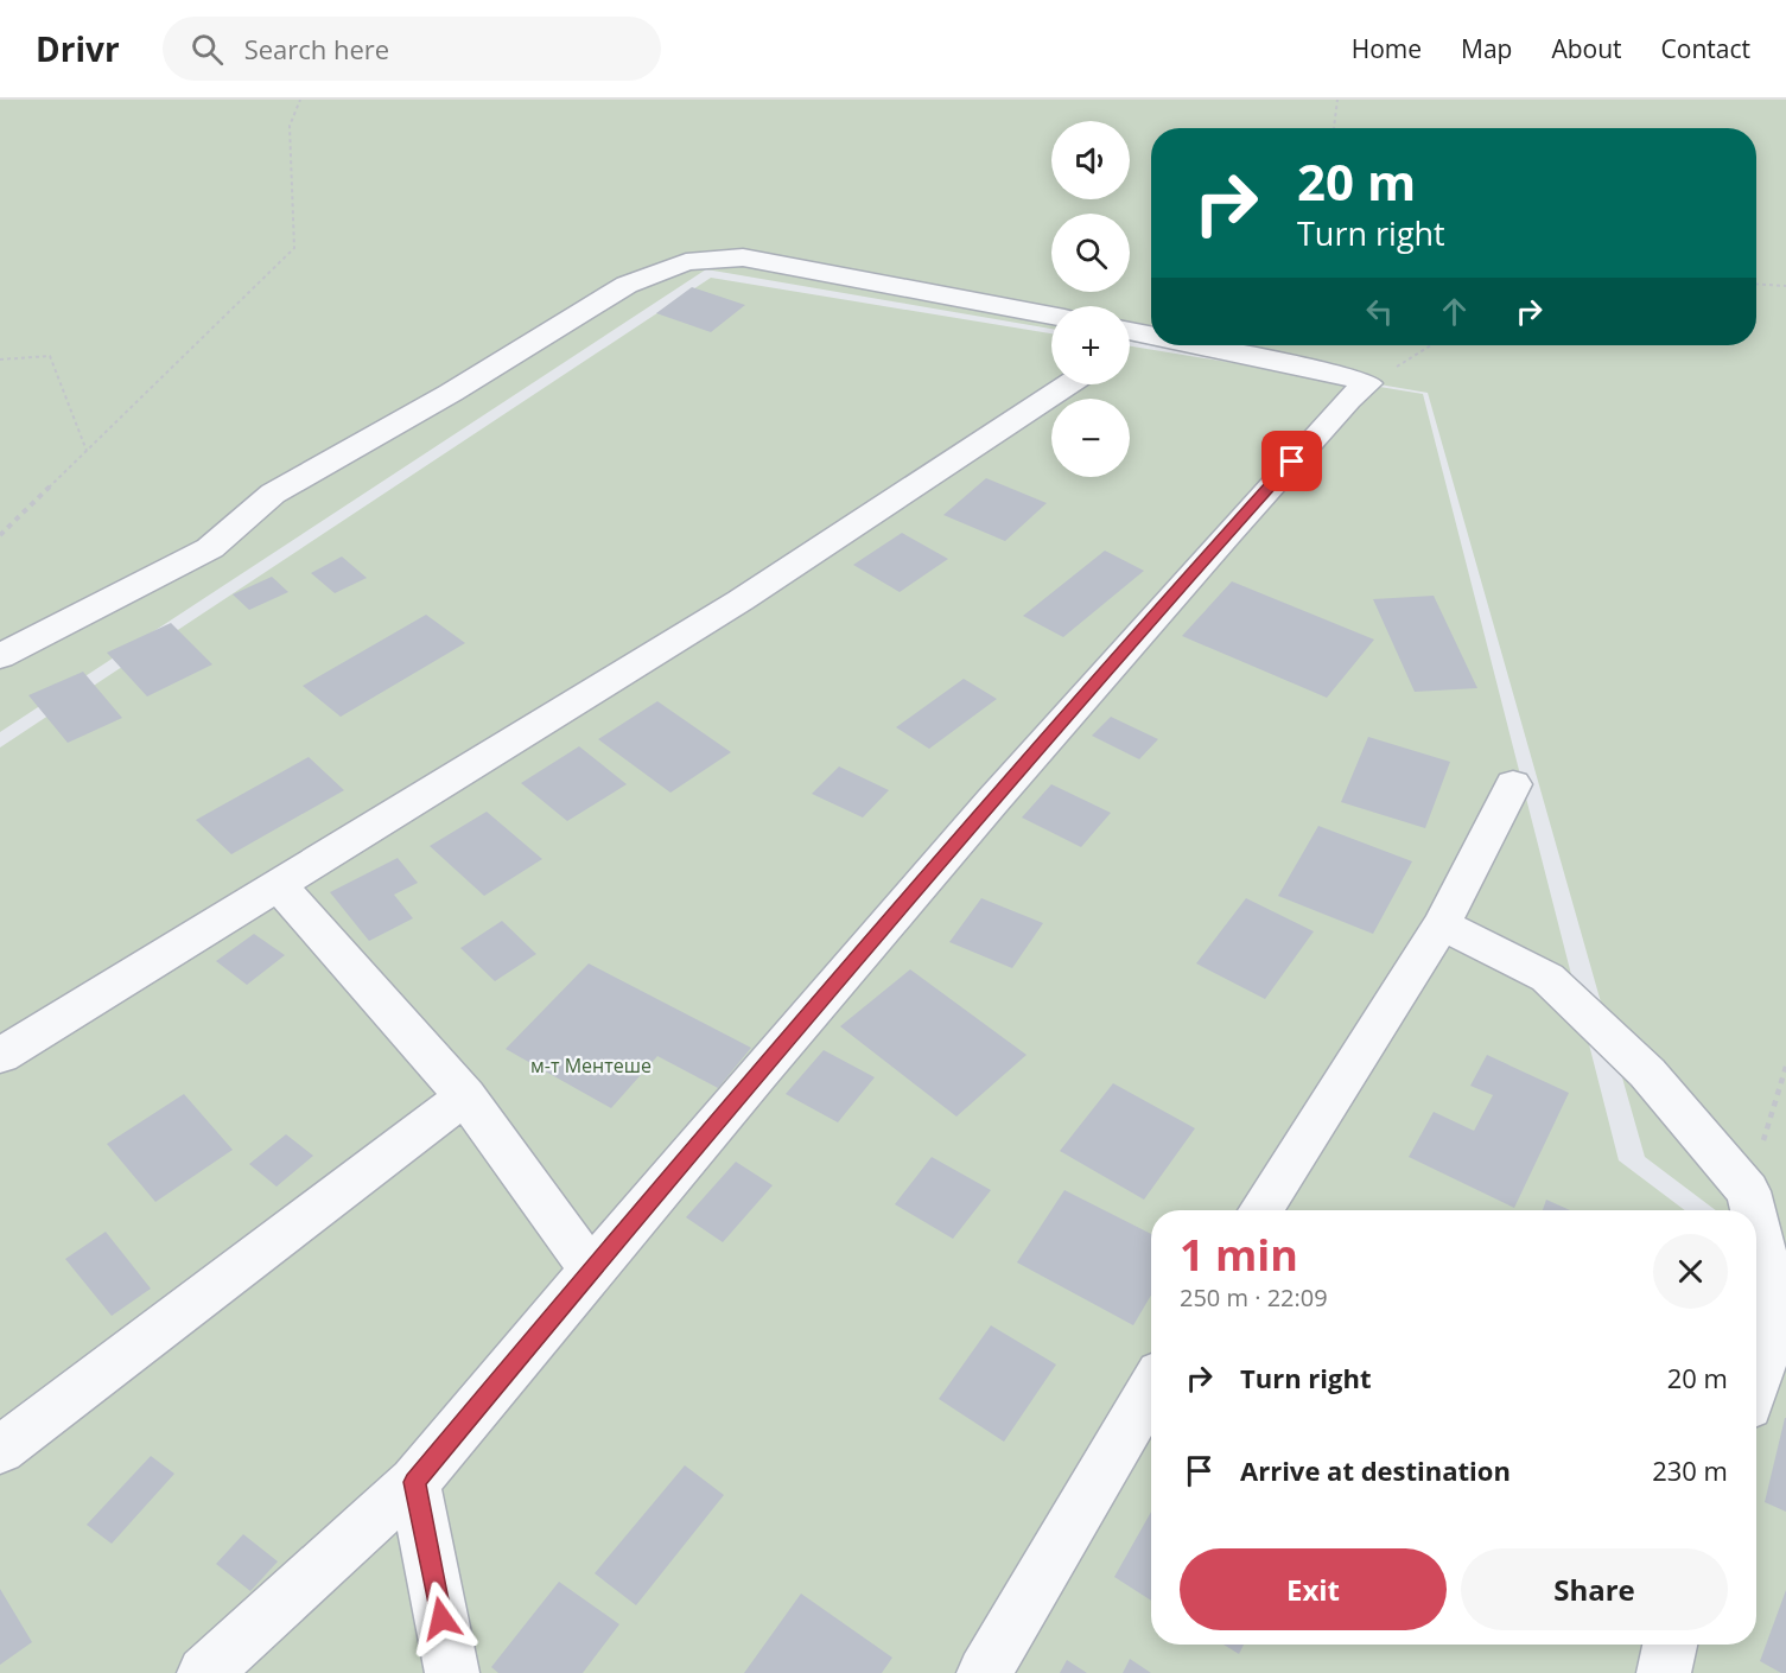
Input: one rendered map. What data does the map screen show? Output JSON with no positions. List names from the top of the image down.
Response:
{
  "parks": ["м-т Ментeше"],
  "page": {
    "header": "Drivr",
    "search": "Search here",
    "nav": [
      "Home",
      "Map",
      "About",
      "Contact"
    ],
    "map_buttons": ["+", "−"],
    "turn": ["20 m", "Turn right"],
    "heading": ["1 min", "250 m · 22:09"],
    "list": [
      {
        "name": "Turn right",
        "value": "20 m"
      },
      {
        "name": "Arrive at destination",
        "value": "230 m"
      }
    ],
    "buttons": ["Exit", "Share"]
  }
}
